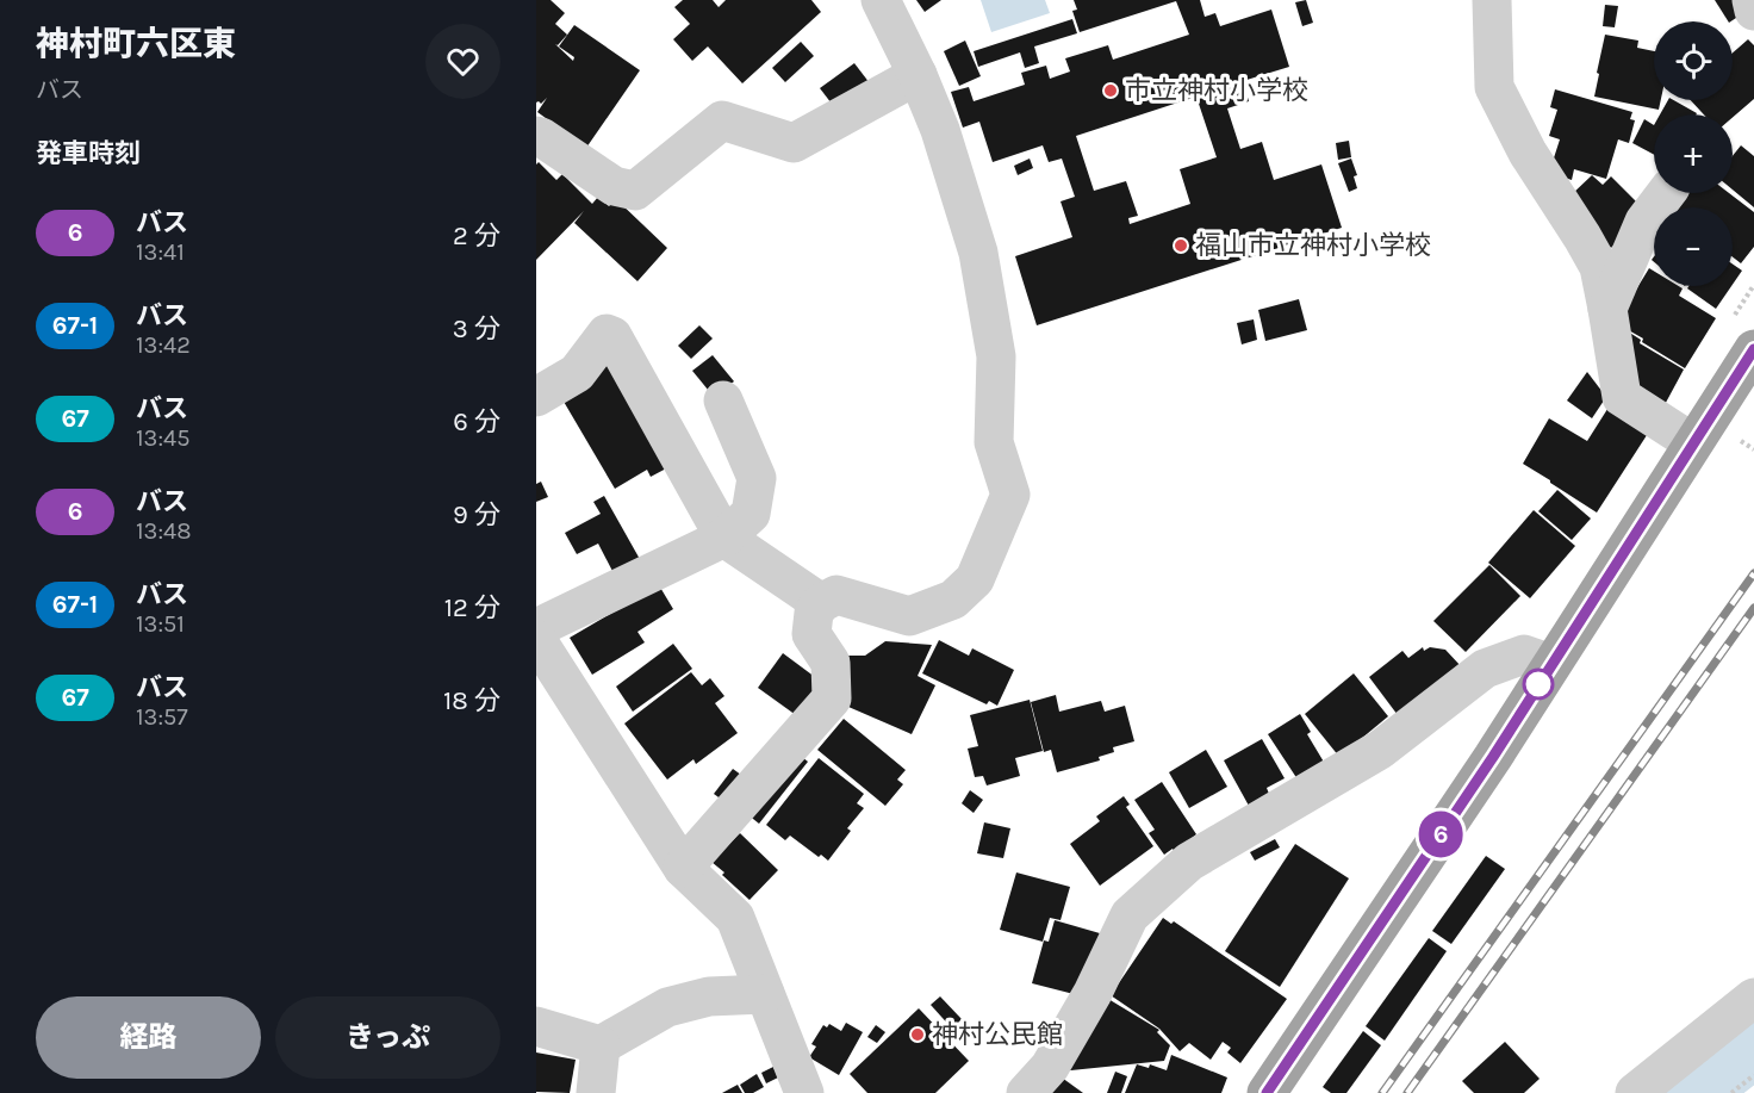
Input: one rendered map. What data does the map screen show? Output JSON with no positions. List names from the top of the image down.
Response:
{
  "places": ["市立神村小学校", "福山市立神村小学校", "神村公民館"],
  "lines": ["bus line 6"],
  "page": {
    "heading": [
      ["神村町六区東", "バス"],
      "発車時刻"
    ],
    "on_map": "6",
    "map_buttons": ["+", "−"],
    "list": [
      {
        "mark": "6",
        "name": "バス",
        "note": "13:41",
        "value": "2 分"
      },
      {
        "mark": "67-1",
        "name": "バス",
        "note": "13:42",
        "value": "3 分"
      },
      {
        "mark": "67",
        "name": "バス",
        "note": "13:45",
        "value": "6 分"
      },
      {
        "mark": "6",
        "name": "バス",
        "note": "13:48",
        "value": "9 分"
      },
      {
        "mark": "67-1",
        "name": "バス",
        "note": "13:51",
        "value": "12 分"
      },
      {
        "mark": "67",
        "name": "バス",
        "note": "13:57",
        "value": "18 分"
      }
    ],
    "buttons": ["経路", "きっぷ"]
  }
}
